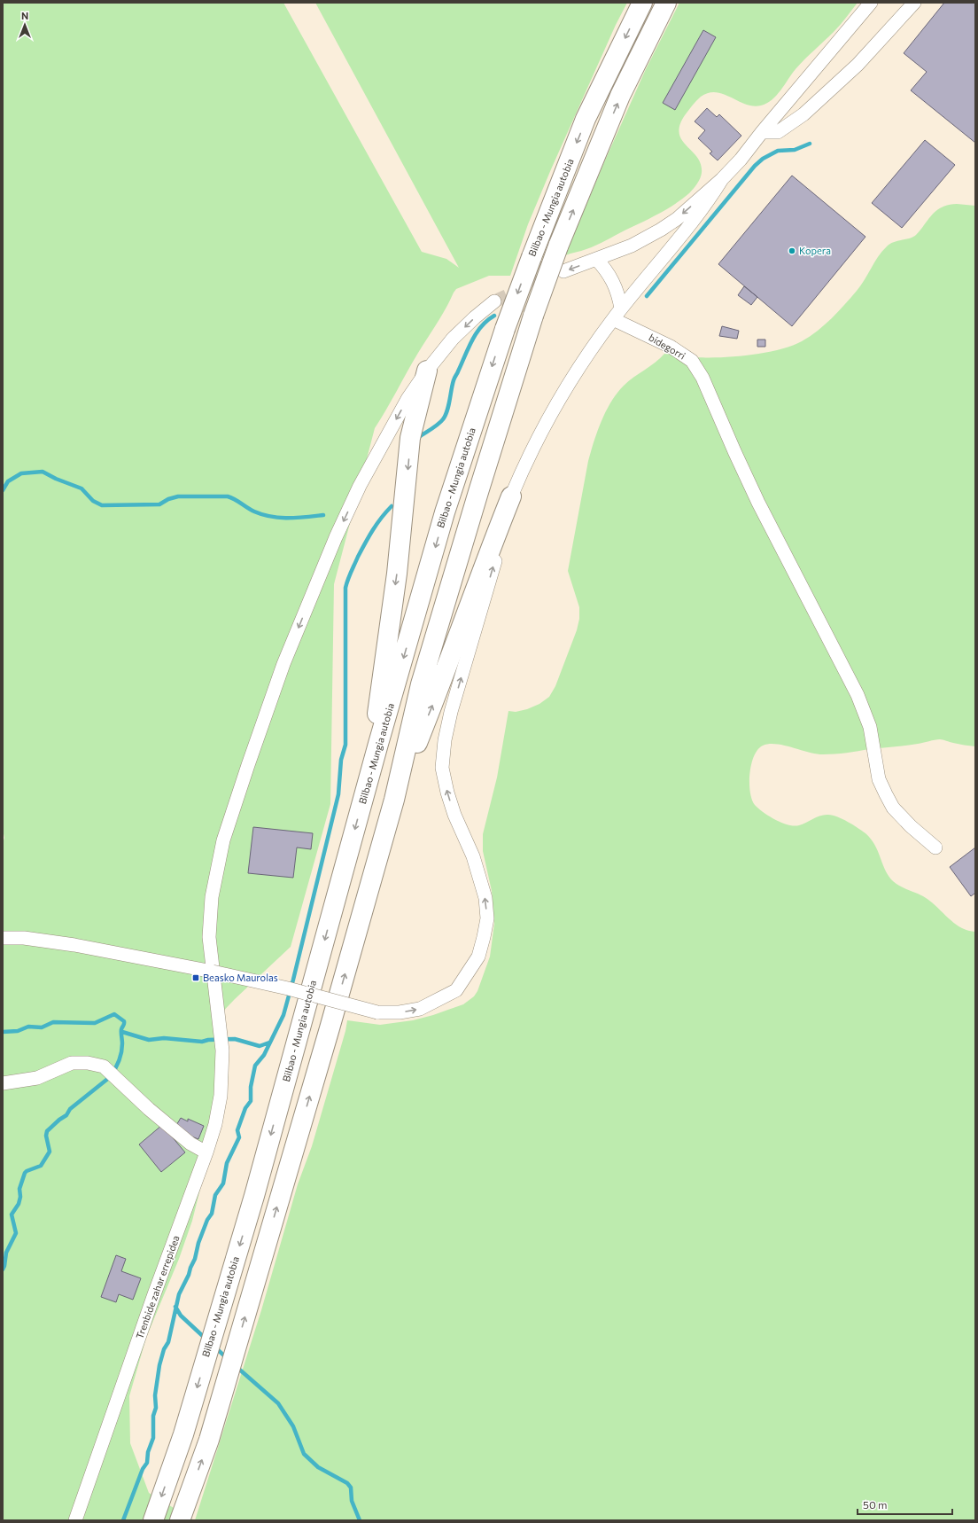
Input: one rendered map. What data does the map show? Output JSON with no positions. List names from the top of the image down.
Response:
{
  "streets": {
    "highway": ["Bilbao - Mungia autobia"],
    "street": ["bidegorri", "Trenbide zahar errepidea"]
  },
  "one_way": ["Trenbide zahar errepidea"],
  "places": {
    "other": ["Kopera"],
    "transit": ["Beasko Maurolas"]
  },
  "scale_bar": "50 m",
  "north": "top"
}
